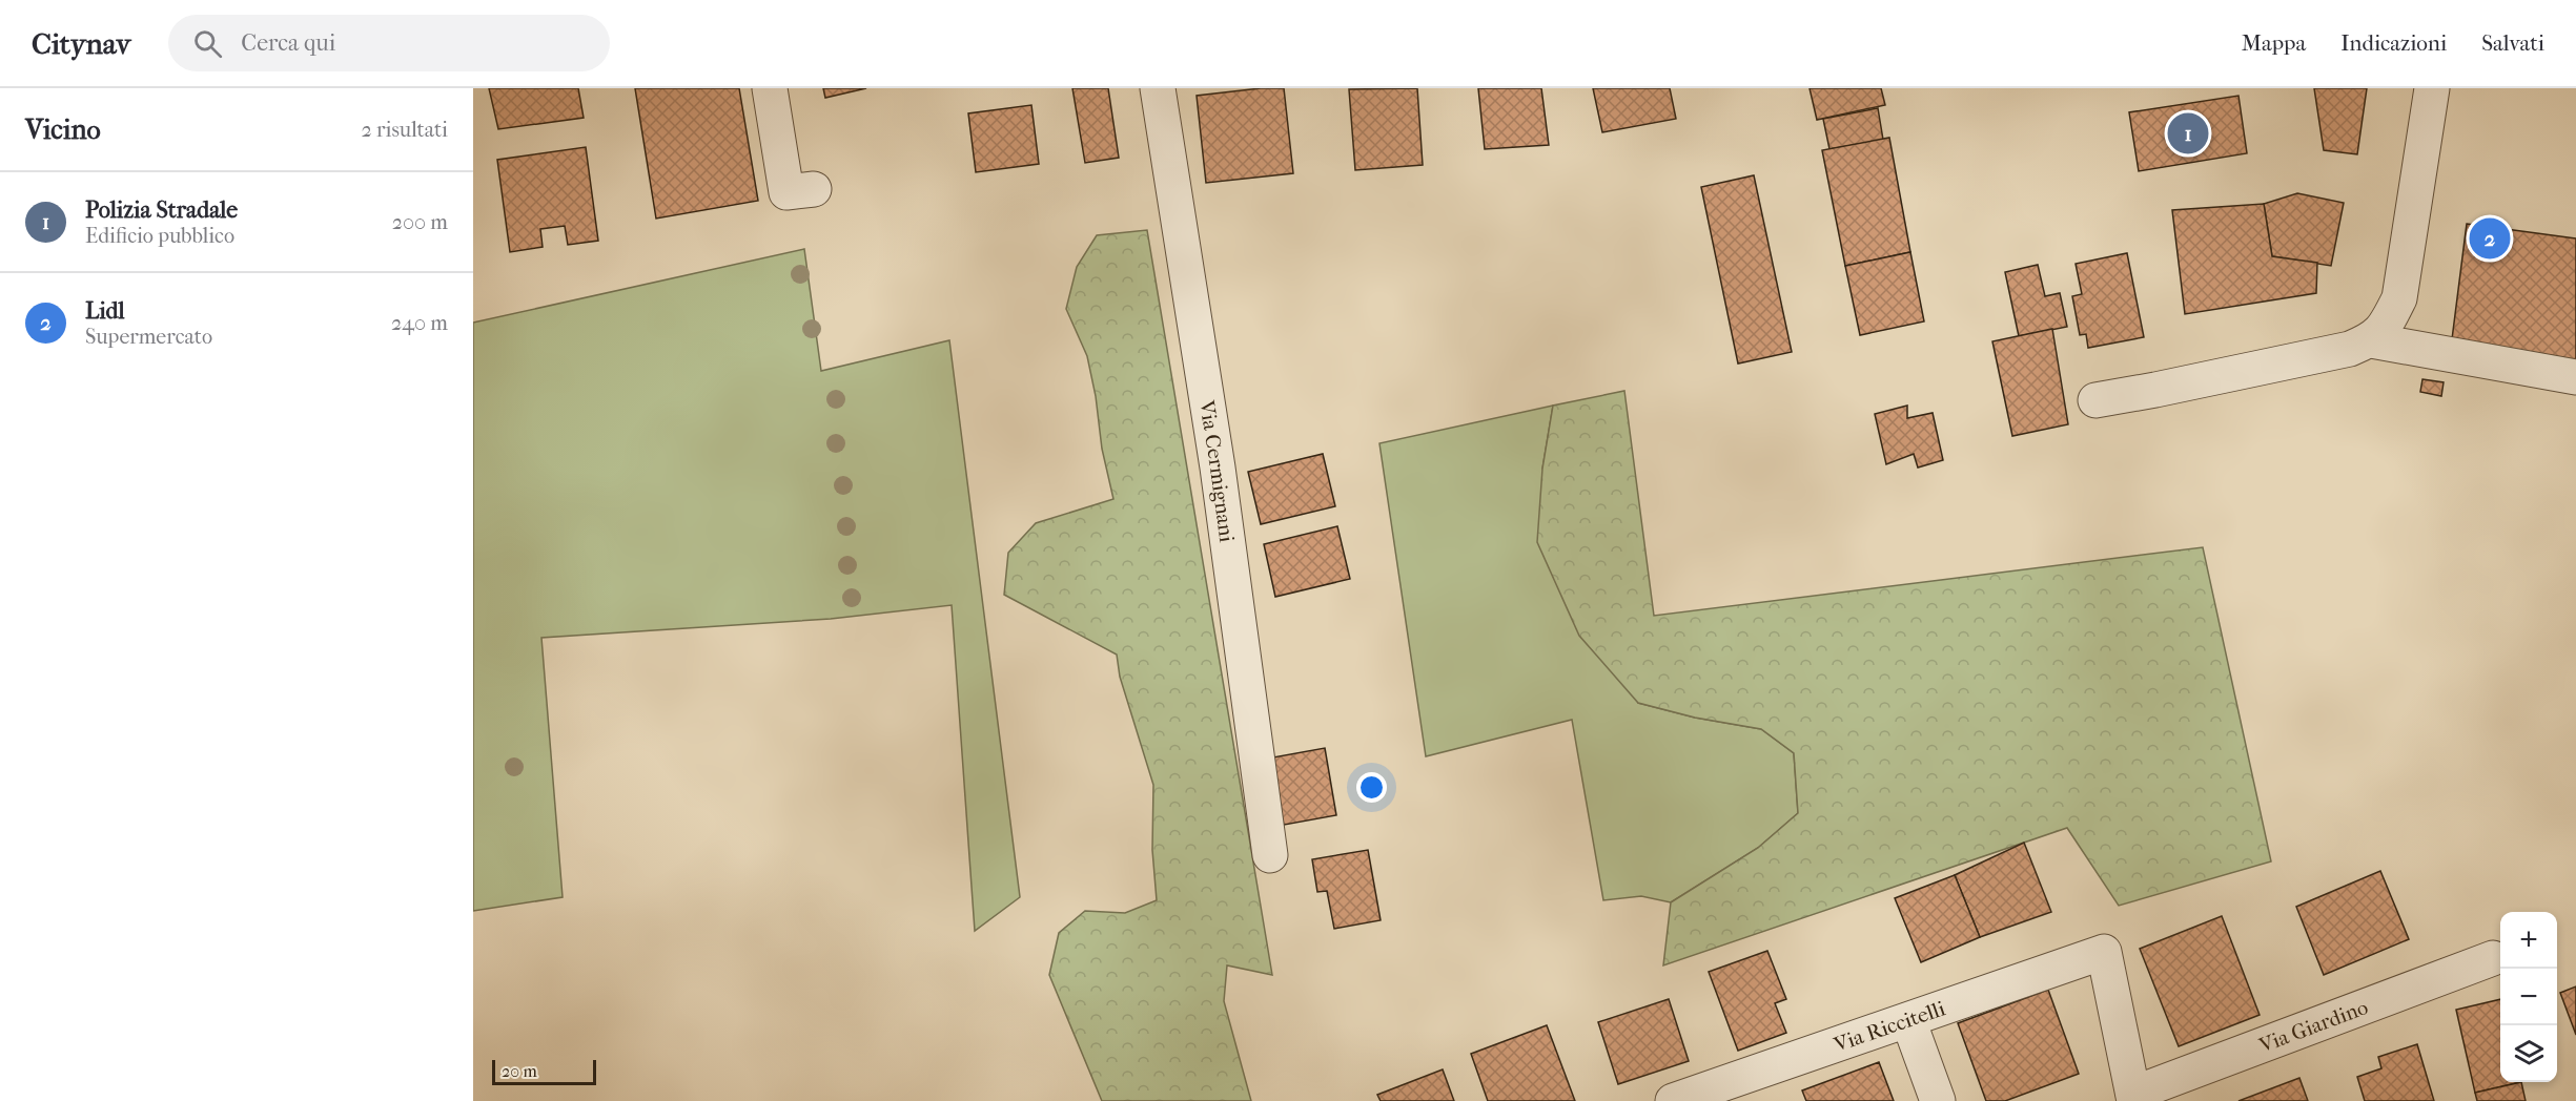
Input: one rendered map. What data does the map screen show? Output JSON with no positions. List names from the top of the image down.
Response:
{
  "streets": {
    "street": ["Via Cermignani", "Via Riccitelli", "Via Giardino"]
  },
  "crossings": [
    ["Via Riccitelli", "Via Giardino"]
  ],
  "scale_bar": "20 m",
  "page": {
    "header": "Citynav",
    "search": "Cerca qui",
    "nav": ["Mappa", "Indicazioni", "Salvati"],
    "heading": ["Vicino", "2 risultati"],
    "pins": ["1", "2"],
    "list": [
      {
        "mark": "1",
        "name": "Polizia Stradale",
        "note": "Edificio pubblico",
        "value": "200 m"
      },
      {
        "mark": "2",
        "name": "Lidl",
        "note": "Supermercato",
        "value": "240 m"
      }
    ],
    "map_buttons": ["+", "−"],
    "scale": "20 m"
  }
}
